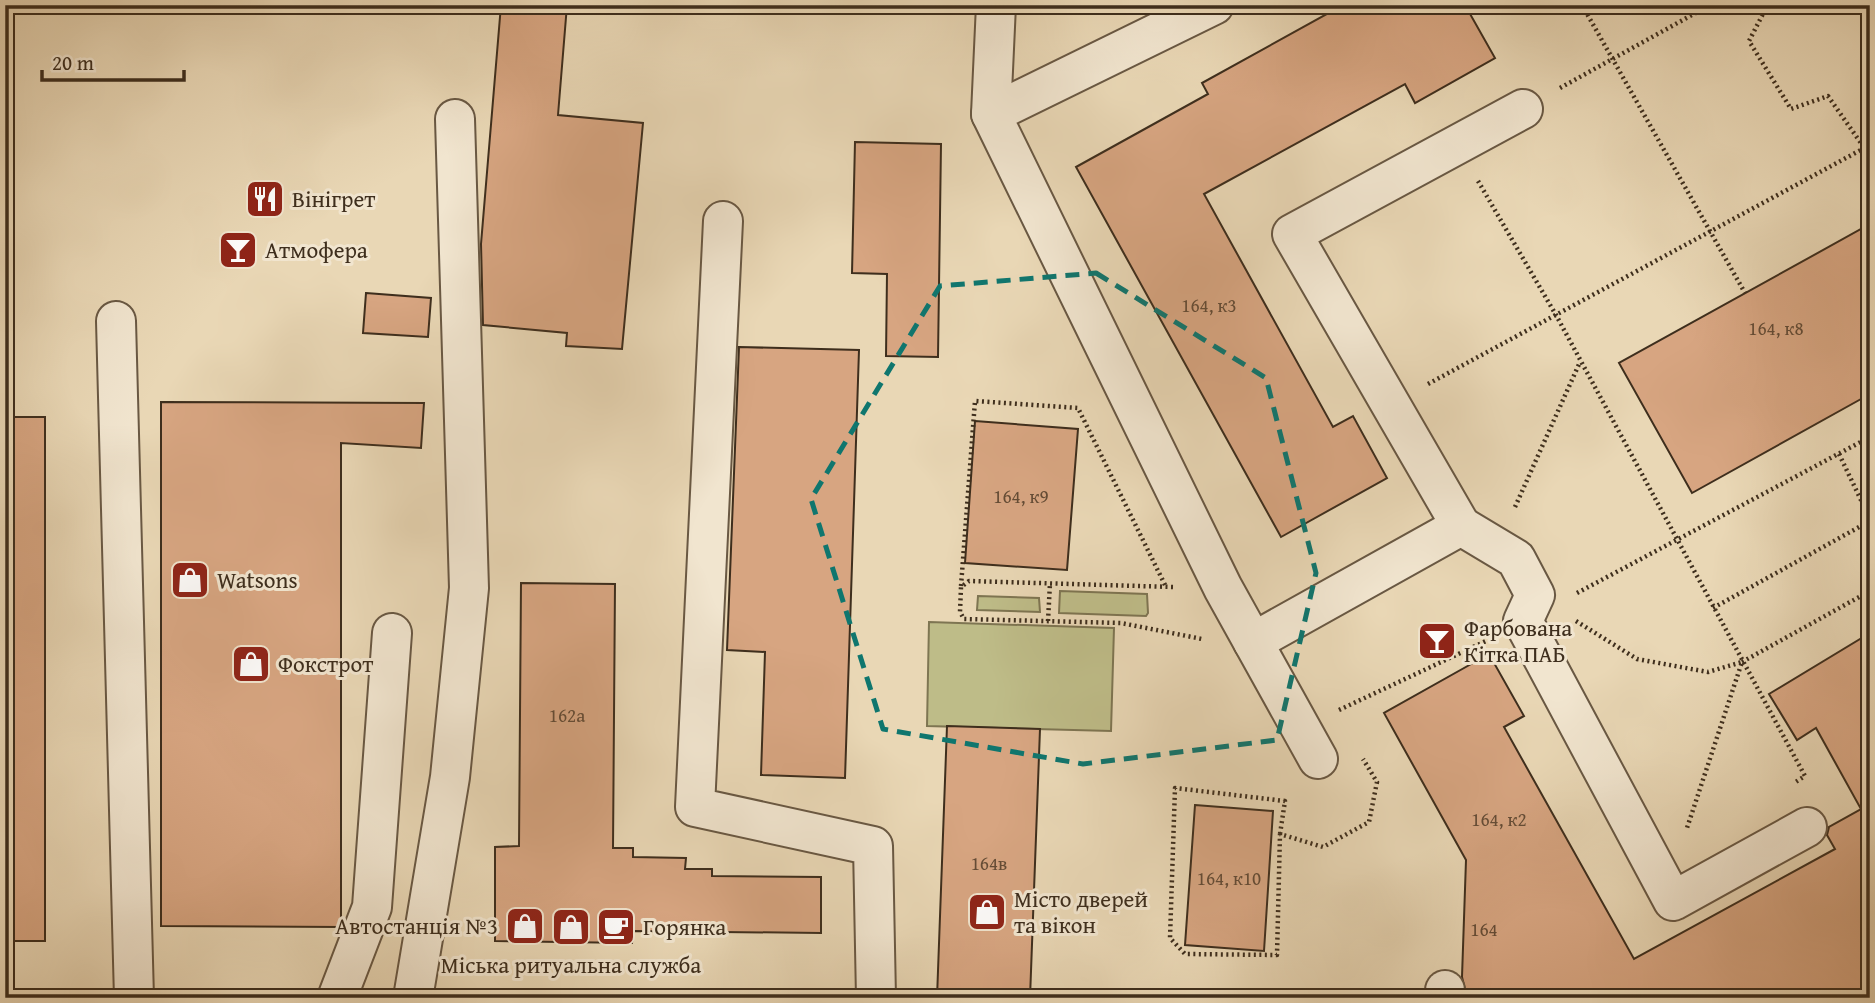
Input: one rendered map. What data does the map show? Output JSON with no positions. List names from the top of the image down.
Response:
{
  "places": {
    "restaurant": ["Вінігрет"],
    "bar": ["Атмофера", "Фарбована Кітка ПАБ"],
    "shop": [
      "Watsons",
      "Фокстрот",
      "Місто дверей та вікон",
      "Автостанція №3",
      "Міська ритуальна служба"
    ],
    "cafe": ["Горянка"]
  },
  "house_numbers": [
    "164, к3",
    "164, к8",
    "164, к9",
    "162а",
    "164, к2",
    "164в",
    "164, к10",
    "164"
  ],
  "scale_bar": "20 m"
}
